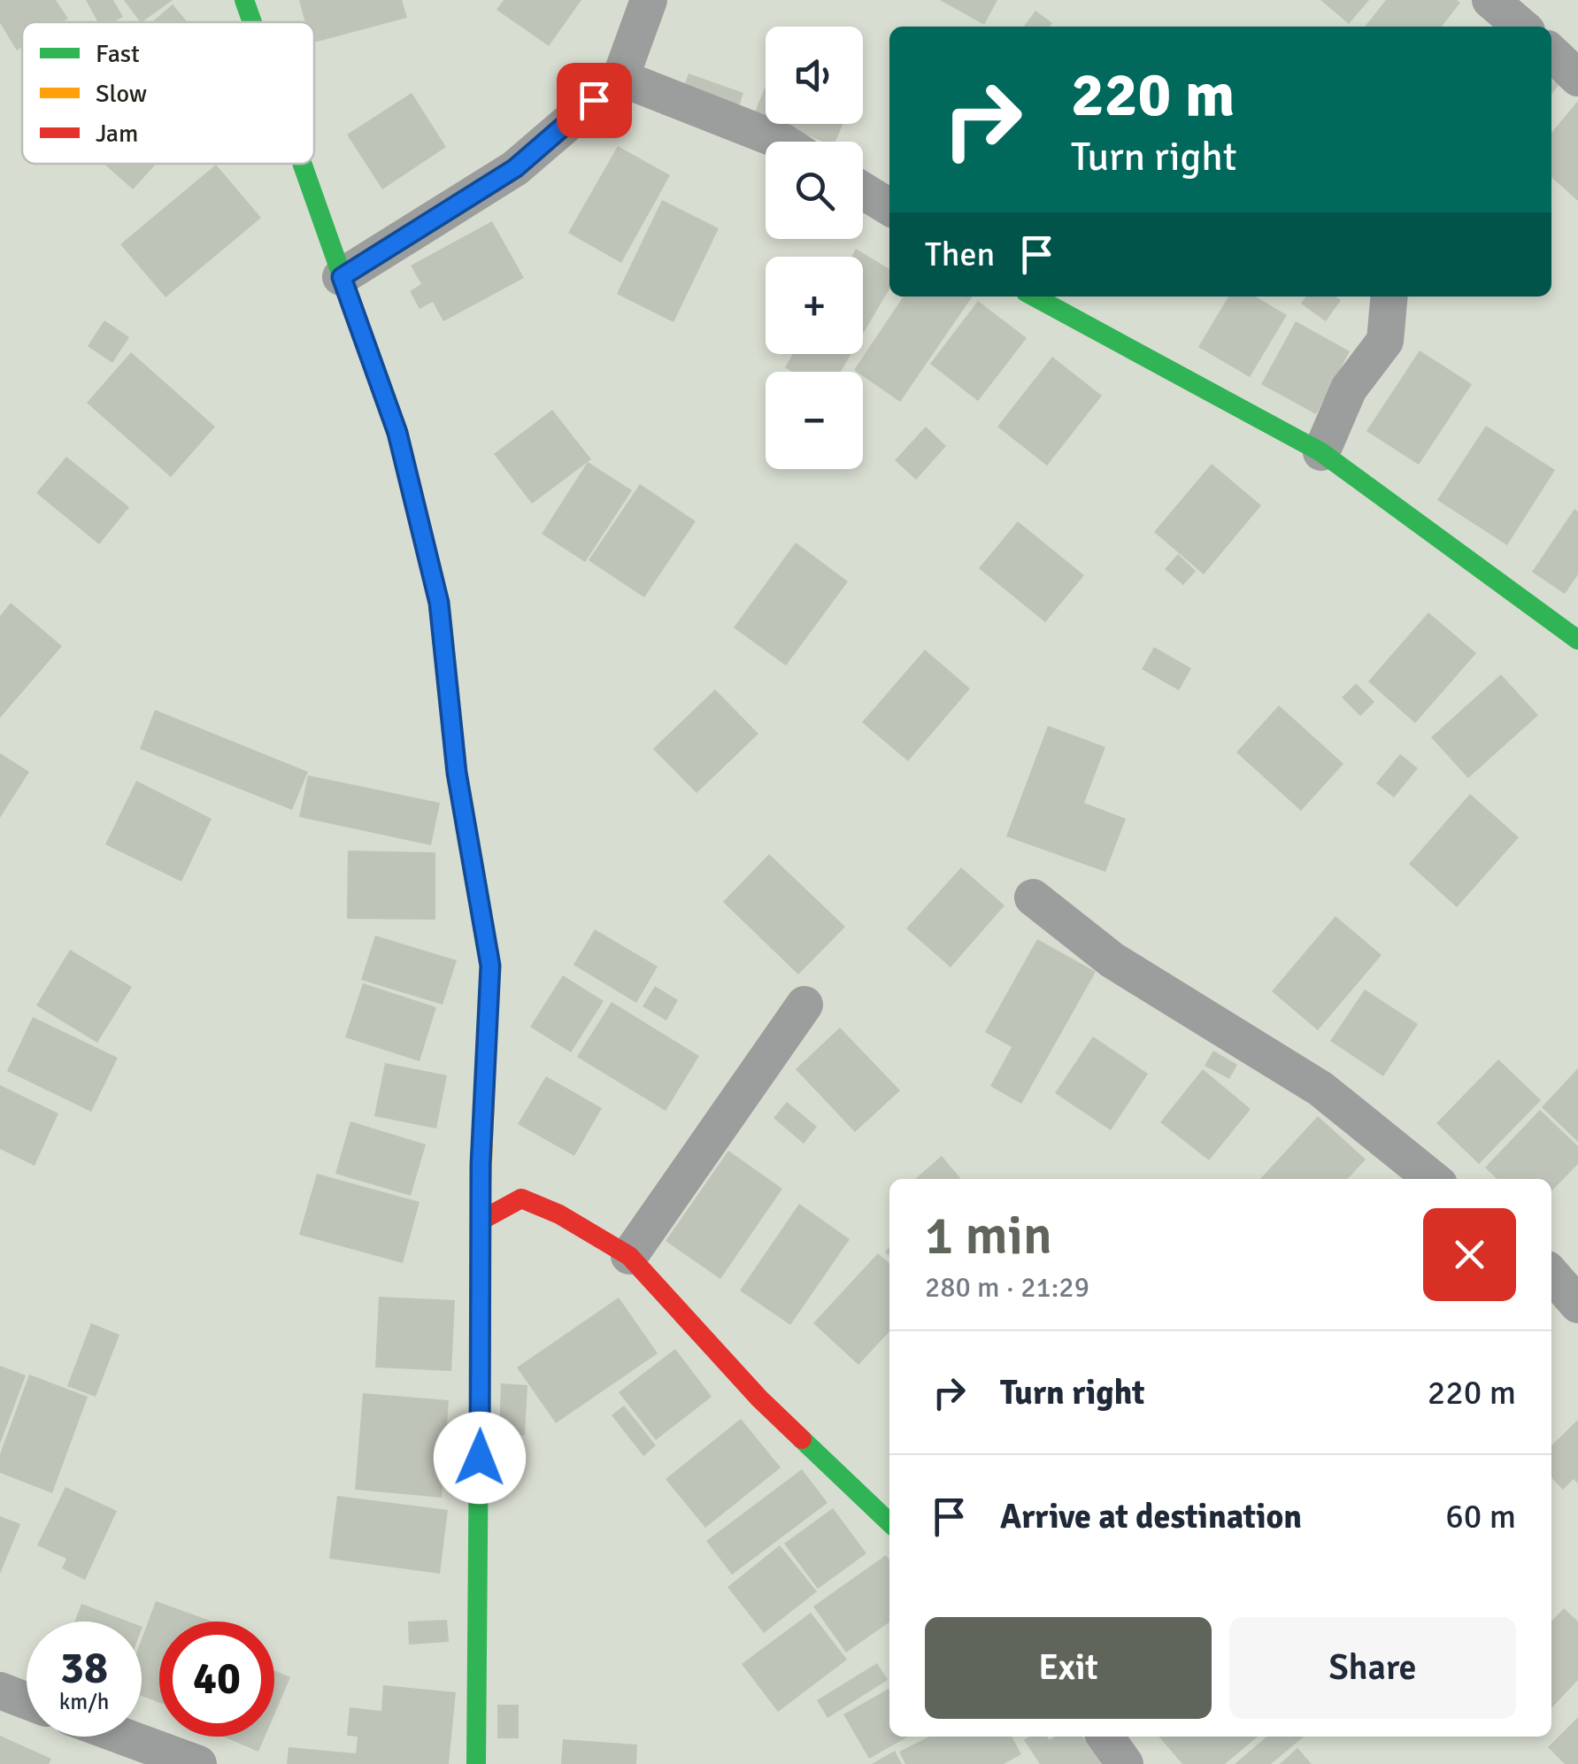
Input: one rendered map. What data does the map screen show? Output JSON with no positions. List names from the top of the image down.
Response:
{
  "legend": ["Fast", "Slow", "Jam"],
  "page": {
    "map_buttons": ["+", "−"],
    "turn": ["220 m", "Turn right"],
    "then": "Then",
    "heading": ["1 min", "280 m · 21:29"],
    "list": [
      {
        "name": "Turn right",
        "value": "220 m"
      },
      {
        "name": "Arrive at destination",
        "value": "60 m"
      }
    ],
    "buttons": ["Exit", "Share"],
    "speed": "38 km/h",
    "limit": "40"
  }
}
